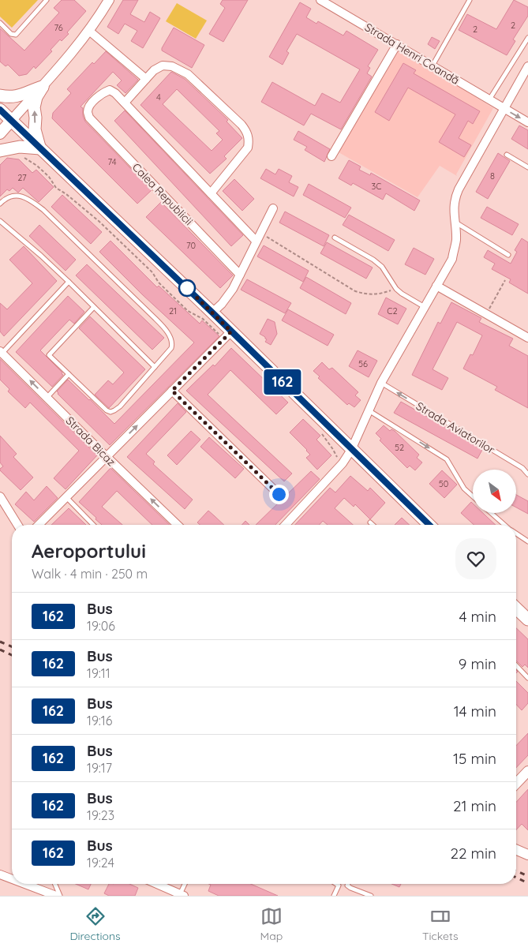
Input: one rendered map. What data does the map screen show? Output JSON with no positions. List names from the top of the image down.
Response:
{
  "streets": {
    "street": ["Strada Henri Coandă", "Calea Republicii", "Strada Bicaz"],
    "lane": ["Strada Aviatorilor"]
  },
  "one_way": ["Strada Bicaz"],
  "lines": ["bus line 162"],
  "house_numbers": [
    "2",
    "76",
    "2",
    "4",
    "74",
    "8",
    "27",
    "3C",
    "70",
    "21",
    "C2",
    "56",
    "52",
    "50"
  ],
  "north": "bottom right",
  "page": {
    "on_map": "162",
    "heading": ["Aeroportului", "Walk · 4 min · 250 m"],
    "list": [
      {
        "mark": "162",
        "name": "Bus",
        "note": "19:06",
        "value": "4 min"
      },
      {
        "mark": "162",
        "name": "Bus",
        "note": "19:11",
        "value": "9 min"
      },
      {
        "mark": "162",
        "name": "Bus",
        "note": "19:16",
        "value": "14 min"
      },
      {
        "mark": "162",
        "name": "Bus",
        "note": "19:17",
        "value": "15 min"
      },
      {
        "mark": "162",
        "name": "Bus",
        "note": "19:23",
        "value": "21 min"
      },
      {
        "mark": "162",
        "name": "Bus",
        "note": "19:24",
        "value": "22 min"
      }
    ],
    "tabs": ["Directions", "Map", "Tickets"]
  }
}
